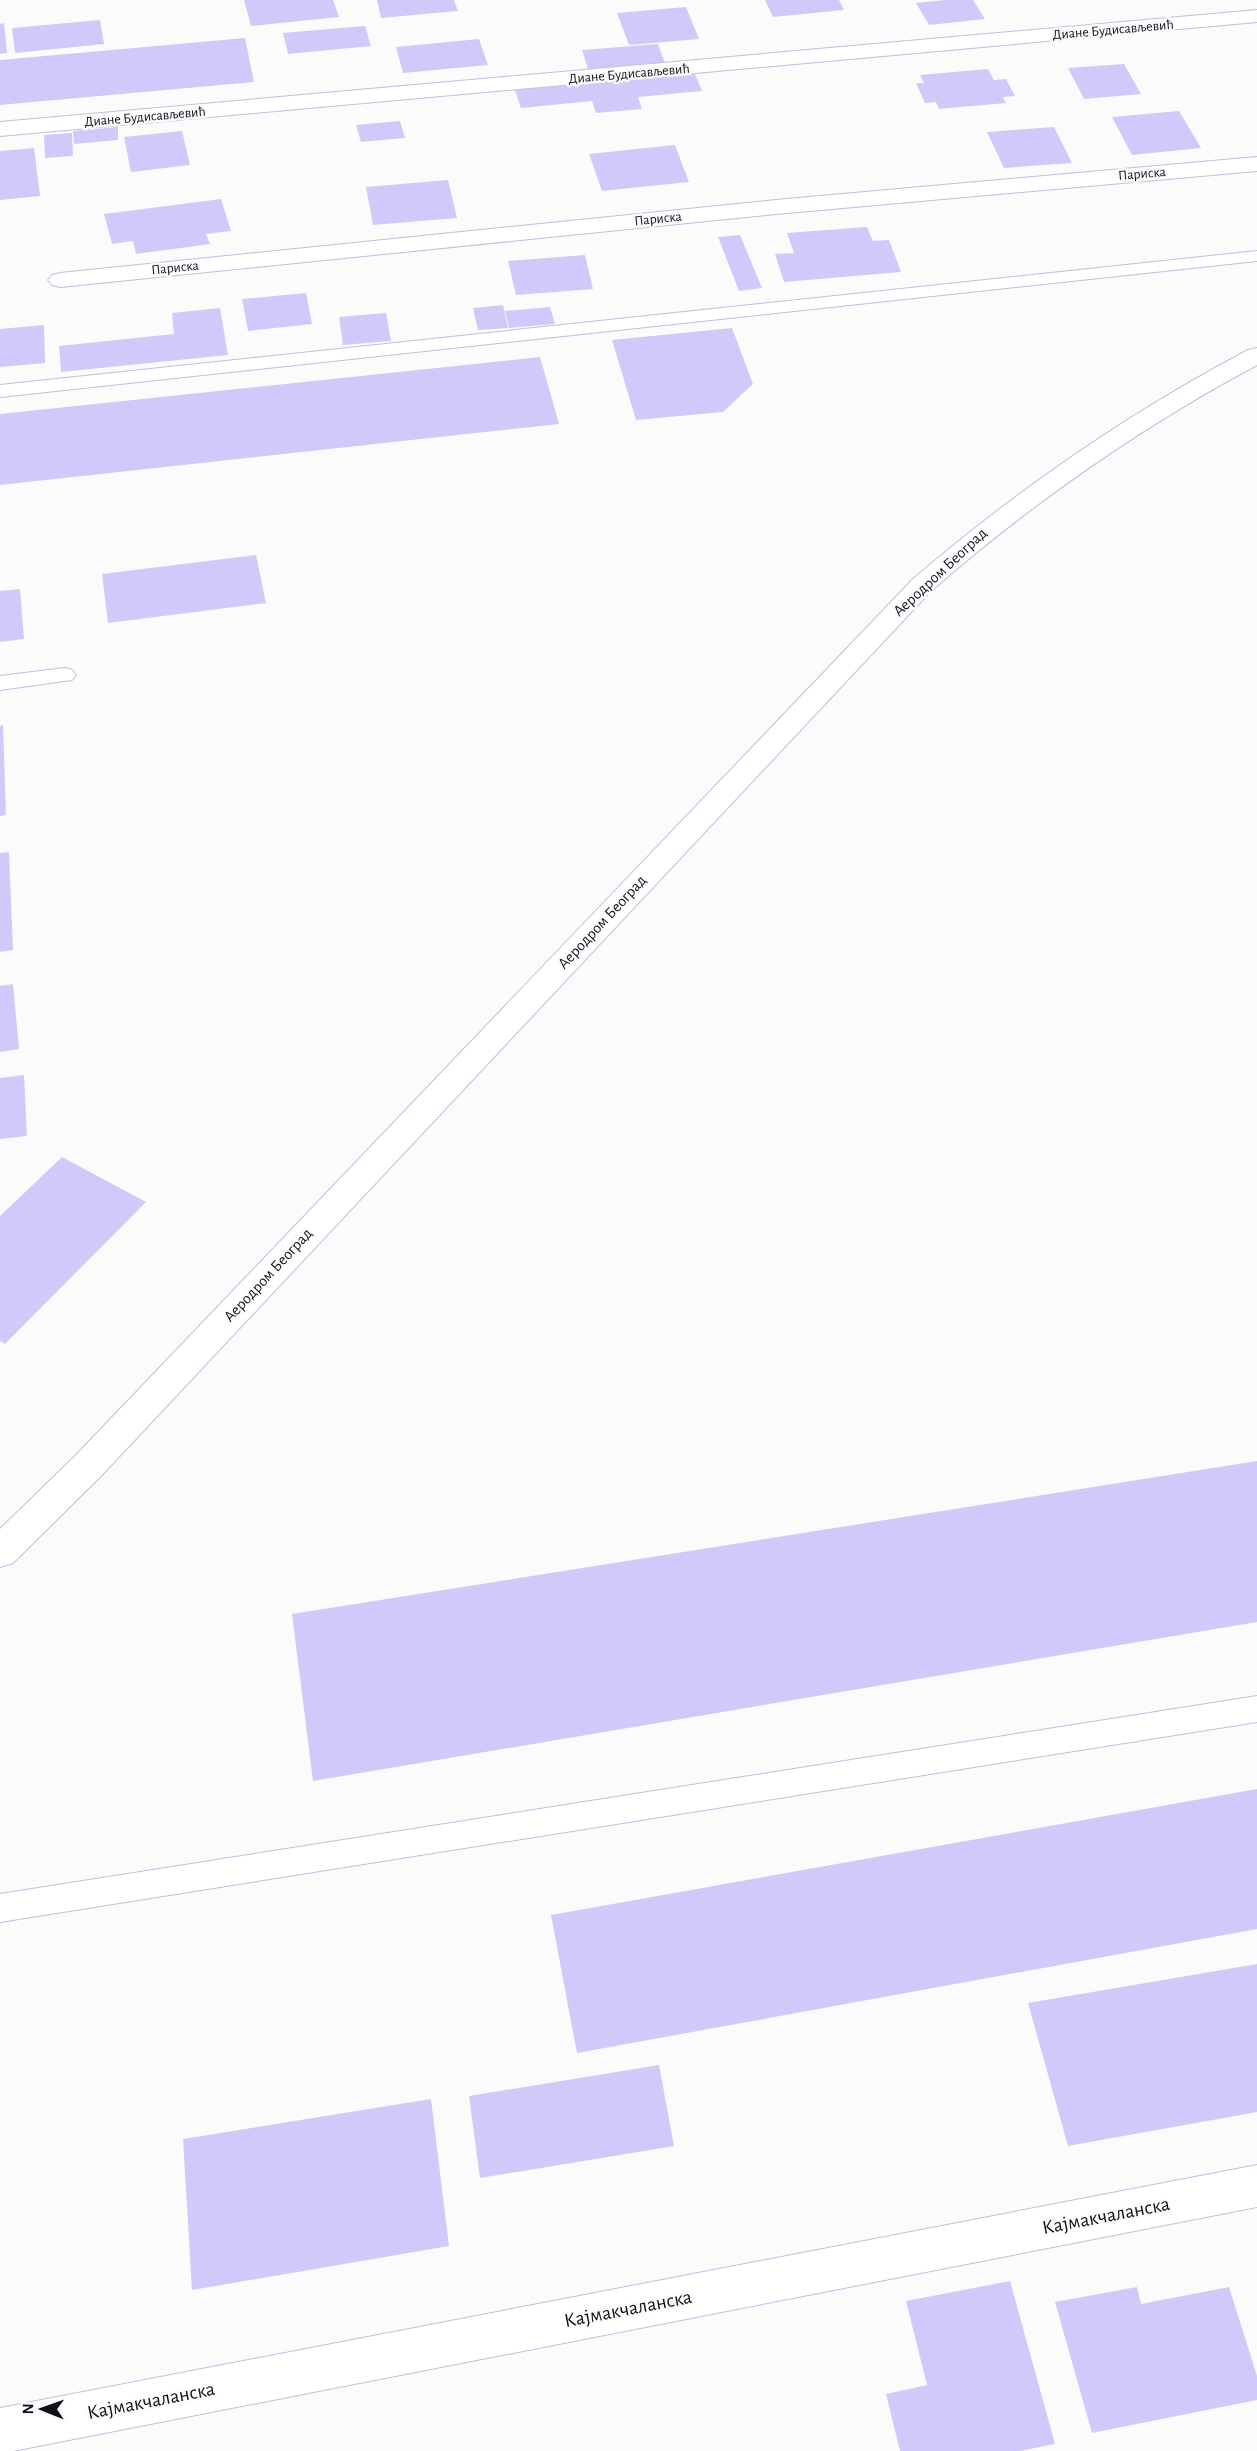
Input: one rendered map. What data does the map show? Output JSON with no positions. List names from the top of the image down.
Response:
{
  "streets": {
    "street": [
      "Диане Будисављевић",
      "Париска",
      "Аеродром Београд",
      "Кајмакчаланска"
    ]
  },
  "north": "left"
}
